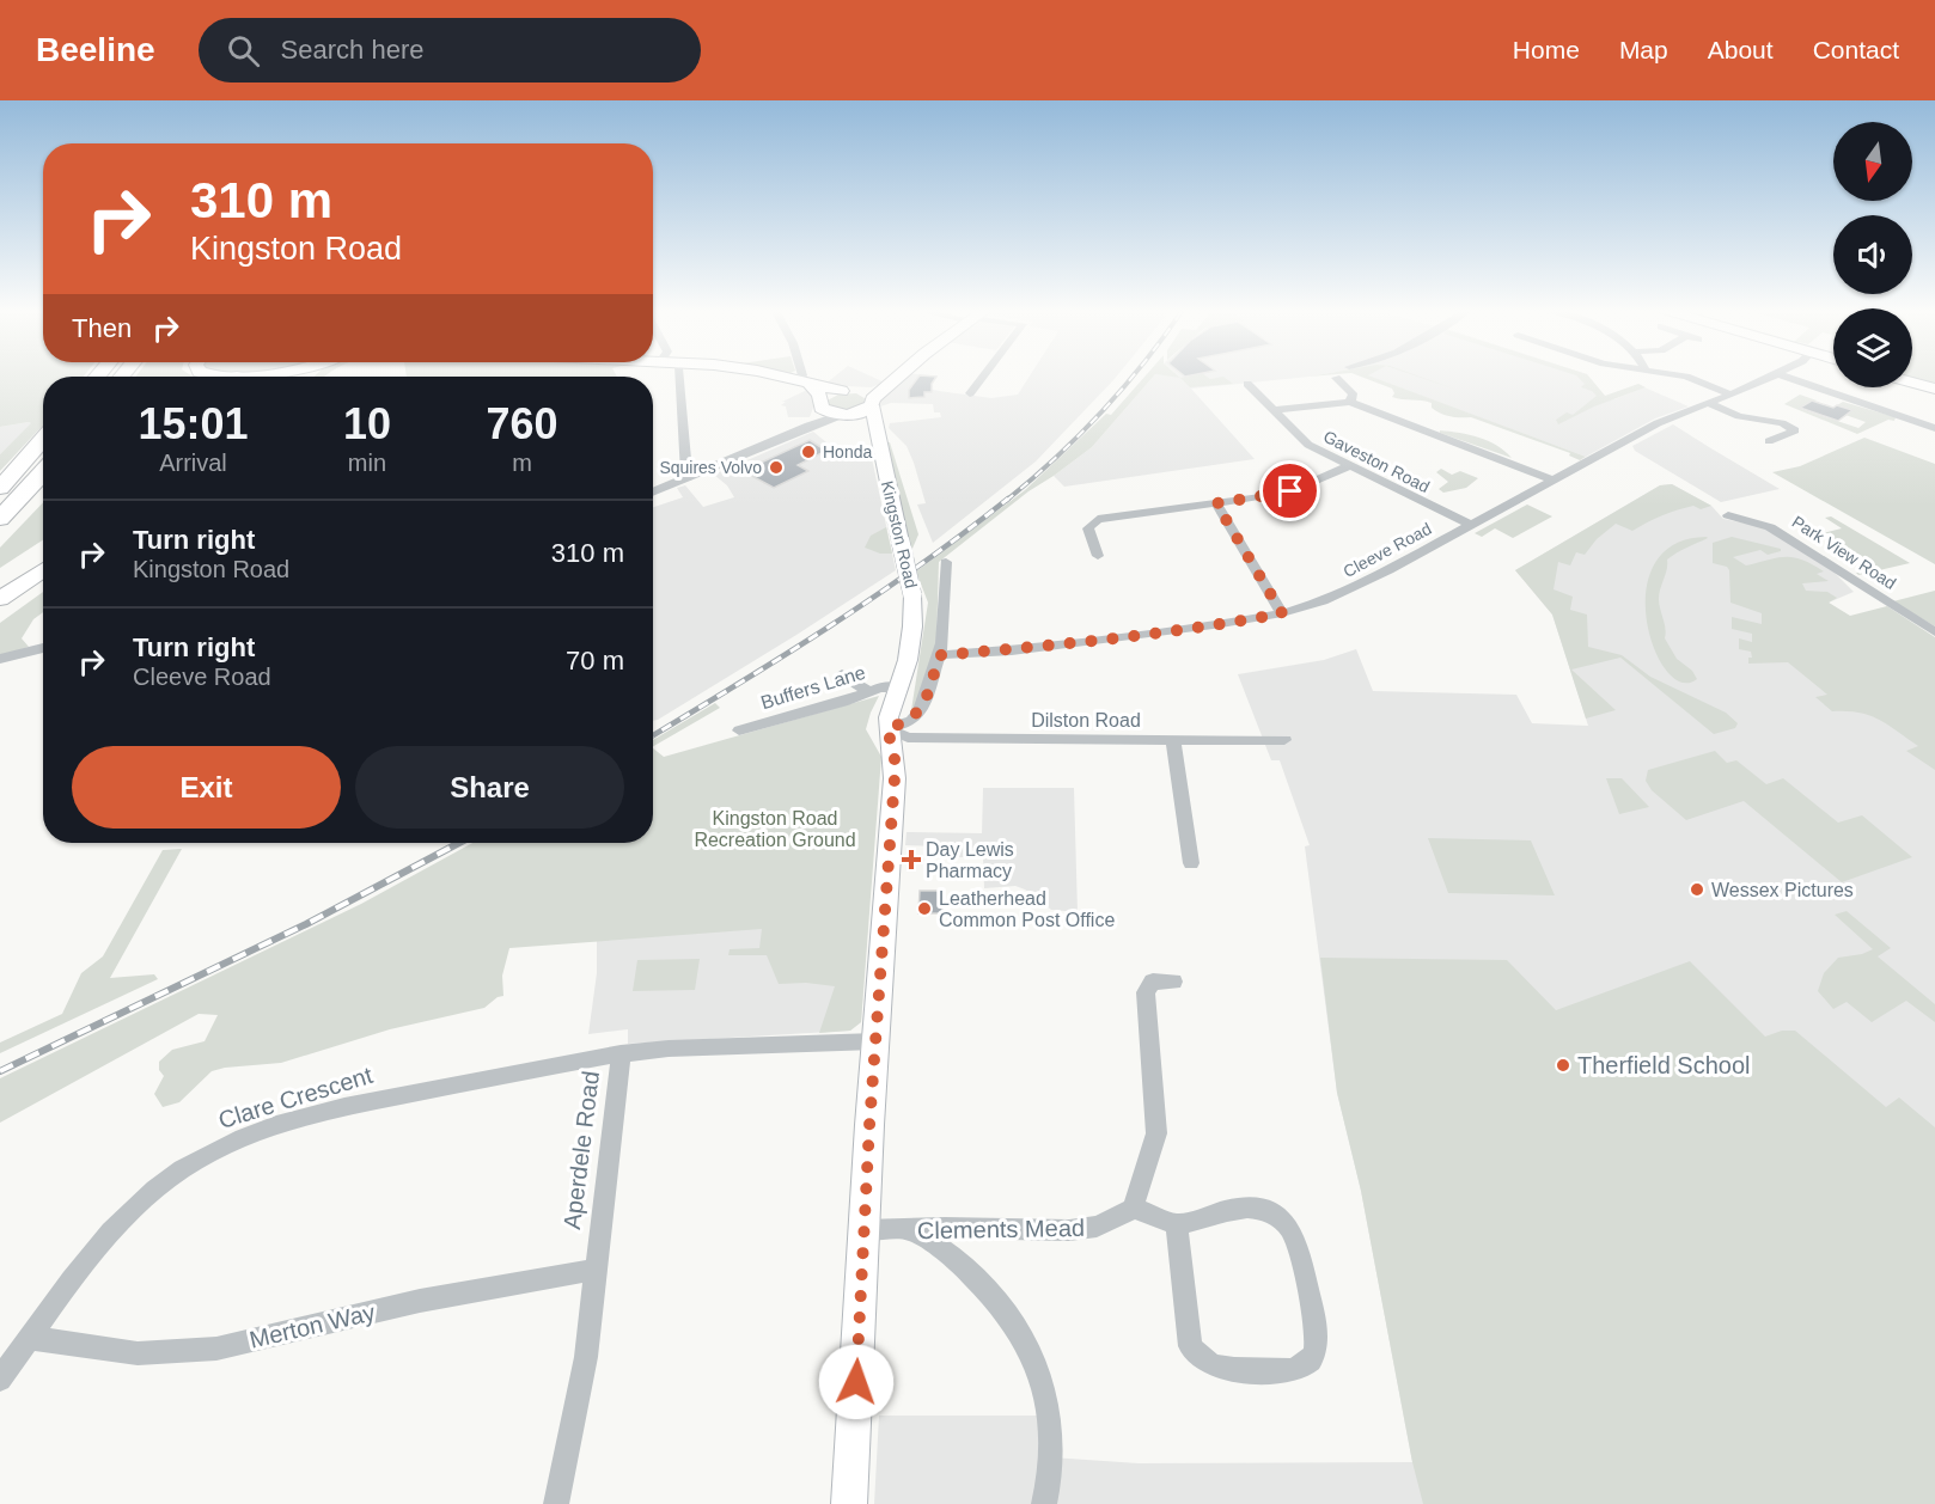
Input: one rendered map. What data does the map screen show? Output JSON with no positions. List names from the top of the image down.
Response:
{
  "streets": {
    "main road": ["Kingston Road"],
    "street": [
      "Gaveston Road",
      "Cleeve Road",
      "Park View Road",
      "Buffers Lane",
      "Dilston Road",
      "Clare Crescent",
      "Aperdele Road",
      "Clements Mead",
      "Merton Way"
    ]
  },
  "crossings": [
    ["Gaveston Road", "Cleeve Road"],
    ["Kingston Road", "Cleeve Road"],
    ["Kingston Road", "Buffers Lane"],
    ["Kingston Road", "Dilston Road"],
    ["Kingston Road", "Aperdele Road"],
    ["Kingston Road", "Clements Mead"],
    ["Clare Crescent", "Aperdele Road"],
    ["Clare Crescent", "Merton Way"],
    ["Aperdele Road", "Merton Way"]
  ],
  "parks": ["Kingston Road Recreation Ground"],
  "places": {
    "other": [
      "Honda",
      "Squires Volvo",
      "Wessex Pictures",
      "Leatherhead Common Post Office",
      "Therfield School"
    ],
    "health": ["Day Lewis Pharmacy"]
  },
  "north": "bottom",
  "page": {
    "header": "Beeline",
    "search": "Search here",
    "nav": [
      "Home",
      "Map",
      "About",
      "Contact"
    ],
    "turn": ["310 m", "Kingston Road"],
    "then": "Then",
    "eta": [
      "15:01",
      "Arrival",
      "10",
      "min",
      "760",
      "m"
    ],
    "list": [
      {
        "name": "Turn right",
        "note": "Kingston Road",
        "value": "310 m"
      },
      {
        "name": "Turn right",
        "note": "Cleeve Road",
        "value": "70 m"
      }
    ],
    "buttons": ["Exit", "Share"]
  }
}
